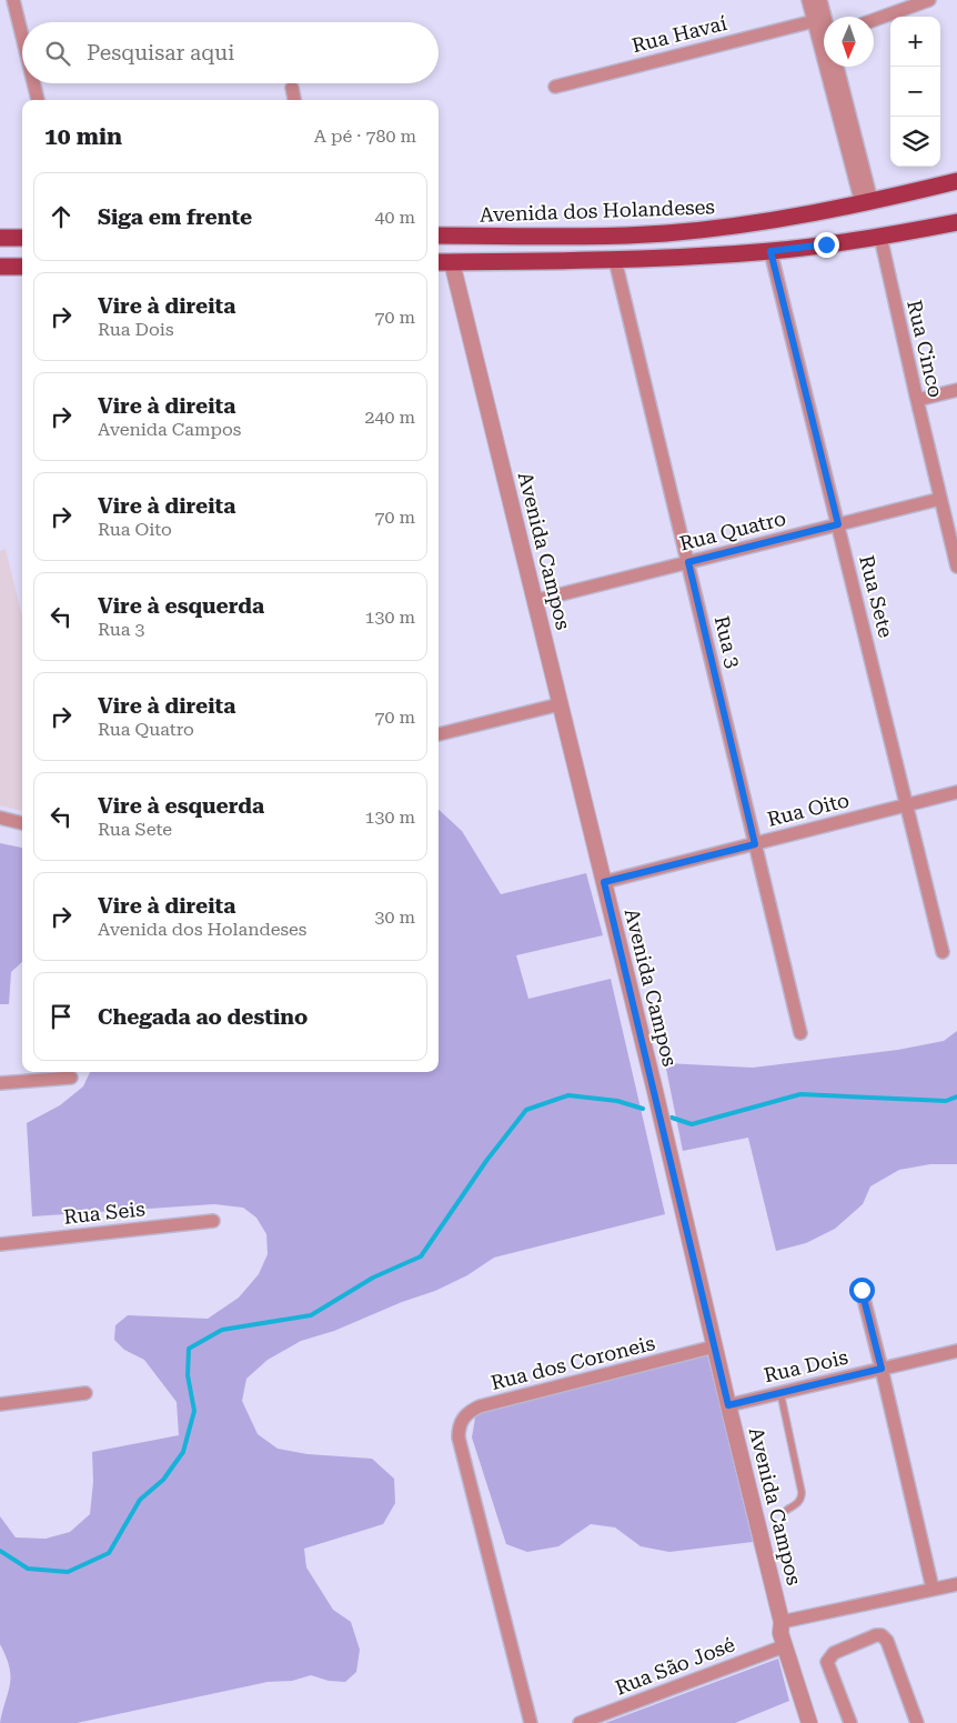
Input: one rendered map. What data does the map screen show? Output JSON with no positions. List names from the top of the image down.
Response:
{
  "streets": {
    "main road": ["Avenida dos Holandeses"],
    "street": [
      "Rua Havaí",
      "Rua Cinco",
      "Rua Quatro",
      "Avenida Campos",
      "Rua Sete",
      "Rua 3",
      "Rua Oito",
      "Rua Seis",
      "Rua dos Coroneis",
      "Rua Dois",
      "Rua São José"
    ]
  },
  "crossings": [
    ["Rua Cinco", "Rua Quatro"],
    ["Rua Quatro", "Avenida Campos"],
    ["Rua Quatro", "Rua Sete"],
    ["Rua Quatro", "Rua 3"],
    ["Avenida Campos", "Rua Oito"],
    ["Avenida Campos", "Rua dos Coroneis"],
    ["Avenida Campos", "Rua Dois"],
    ["Avenida Campos", "Rua São José"],
    ["Rua Sete", "Rua Oito"],
    ["Rua 3", "Rua Oito"]
  ],
  "north": "bottom",
  "page": {
    "map_buttons": ["+", "−"],
    "search": "Pesquisar aqui",
    "heading": ["10 min", "A pé · 780 m"],
    "list": [
      ["Siga em frente", "40 m"],
      ["Vire à direita", "Rua Dois", "70 m"],
      ["Vire à direita", "Avenida Campos", "240 m"],
      ["Vire à direita", "Rua Oito", "70 m"],
      ["Vire à esquerda", "Rua 3", "130 m"],
      ["Vire à direita", "Rua Quatro", "70 m"],
      ["Vire à esquerda", "Rua Sete", "130 m"],
      ["Vire à direita", "Avenida dos Holandeses", "30 m"],
      "Chegada ao destino"
    ]
  }
}
